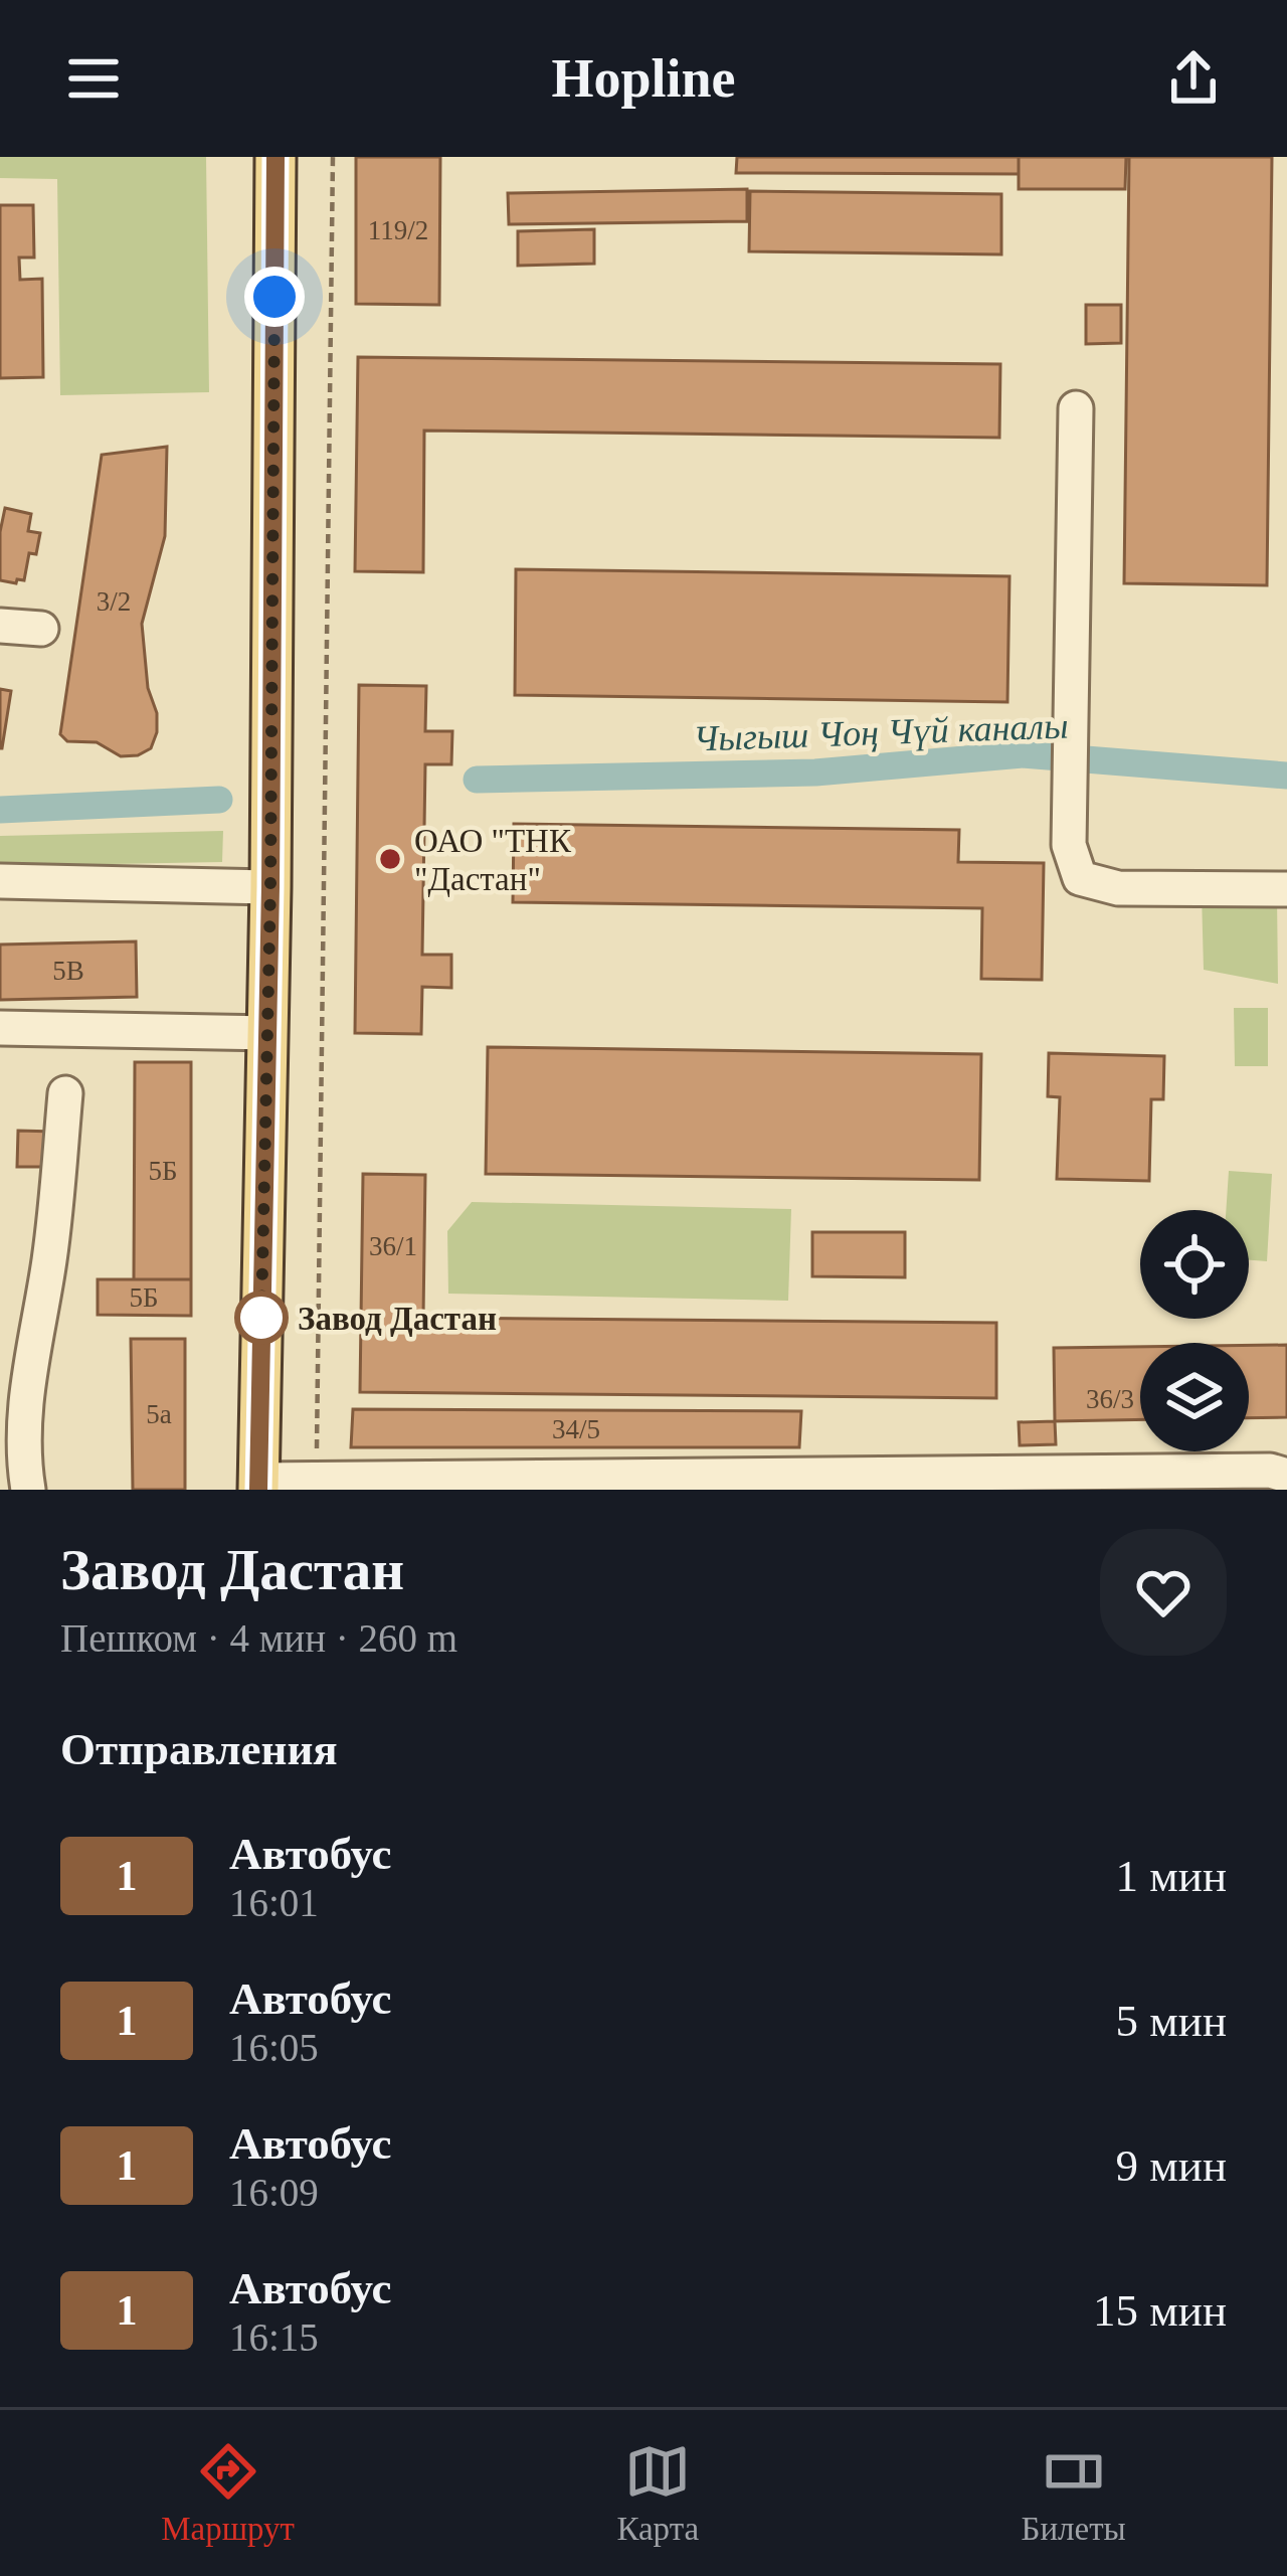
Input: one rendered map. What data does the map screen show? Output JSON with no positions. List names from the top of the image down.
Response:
{
  "water": ["Чыгыш Чоң Чүй каналы"],
  "places": ["ОАО \"ТНК \"Дастан\"", "Завод Дастан"],
  "lines": ["bus line 1"],
  "house_numbers": [
    "119/2",
    "3/2",
    "5В",
    "5Б",
    "36/1",
    "5Б",
    "36/3",
    "5а",
    "34/5"
  ],
  "page": {
    "header": "Hopline",
    "heading": [
      ["Завод Дастан", "Пешком · 4 мин · 260 m"],
      "Отправления"
    ],
    "list": [
      {
        "mark": "1",
        "name": "Автобус",
        "note": "16:01",
        "value": "1 мин"
      },
      {
        "mark": "1",
        "name": "Автобус",
        "note": "16:05",
        "value": "5 мин"
      },
      {
        "mark": "1",
        "name": "Автобус",
        "note": "16:09",
        "value": "9 мин"
      },
      {
        "mark": "1",
        "name": "Автобус",
        "note": "16:15",
        "value": "15 мин"
      }
    ],
    "tabs": ["Маршрут", "Карта", "Билеты"]
  }
}
